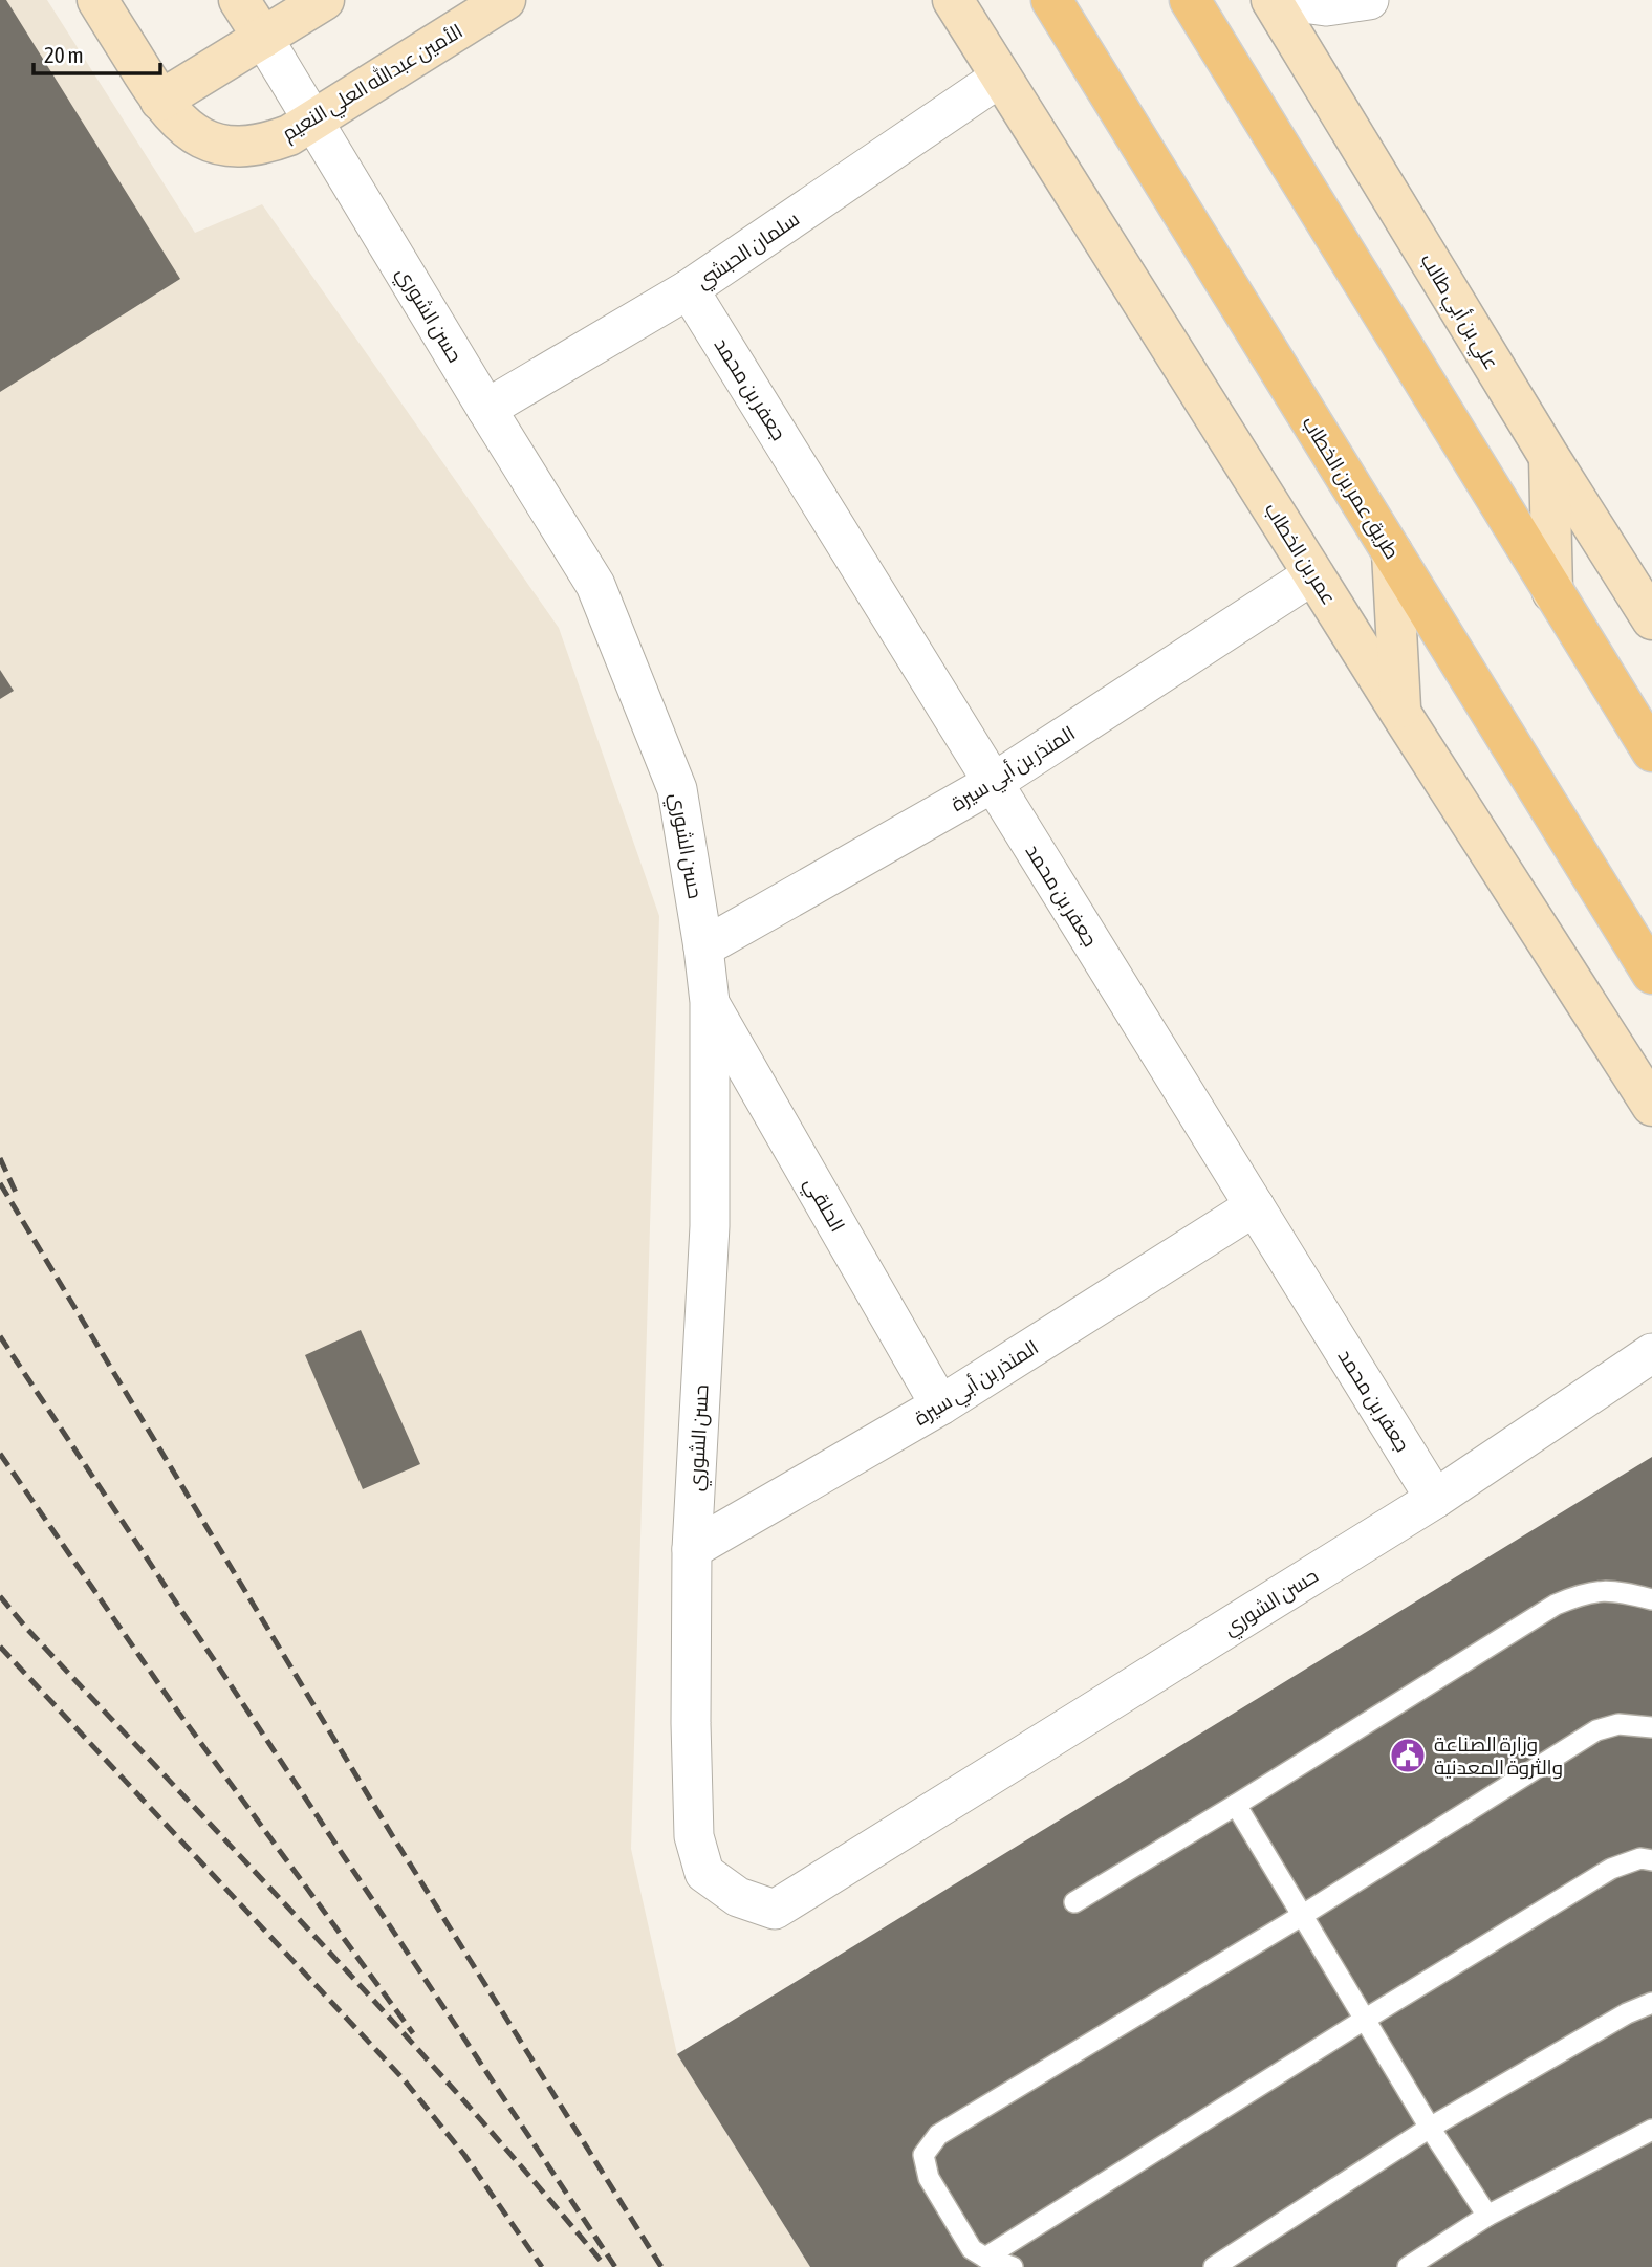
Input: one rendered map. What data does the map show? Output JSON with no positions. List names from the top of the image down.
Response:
{
  "streets": {
    "main road": ["طريق عمر بن الخطاب"],
    "street": [
      "الأمين عبدالله العلي النعيم",
      "سلمان الحبشي",
      "علي بن أبي طالب",
      "حسن الشوري",
      "جعفر بن محمد",
      "عمر بن الخطاب",
      "المنذر بن أبي سيرة",
      "الحلقي"
    ]
  },
  "crossings": [
    ["الأمين عبدالله العلي النعيم", "حسن الشوري"],
    ["سلمان الحبشي", "حسن الشوري"],
    ["سلمان الحبشي", "جعفر بن محمد"],
    ["سلمان الحبشي", "عمر بن الخطاب"],
    ["حسن الشوري", "جعفر بن محمد"],
    ["حسن الشوري", "المنذر بن أبي سيرة"],
    ["حسن الشوري", "الحلقي"],
    ["جعفر بن محمد", "المنذر بن أبي سيرة"],
    ["عمر بن الخطاب", "المنذر بن أبي سيرة"],
    ["المنذر بن أبي سيرة", "الحلقي"]
  ],
  "places": {
    "public building": ["وزارة الصناعة والثروة المعدنية"]
  },
  "scale_bar": "20 m"
}
